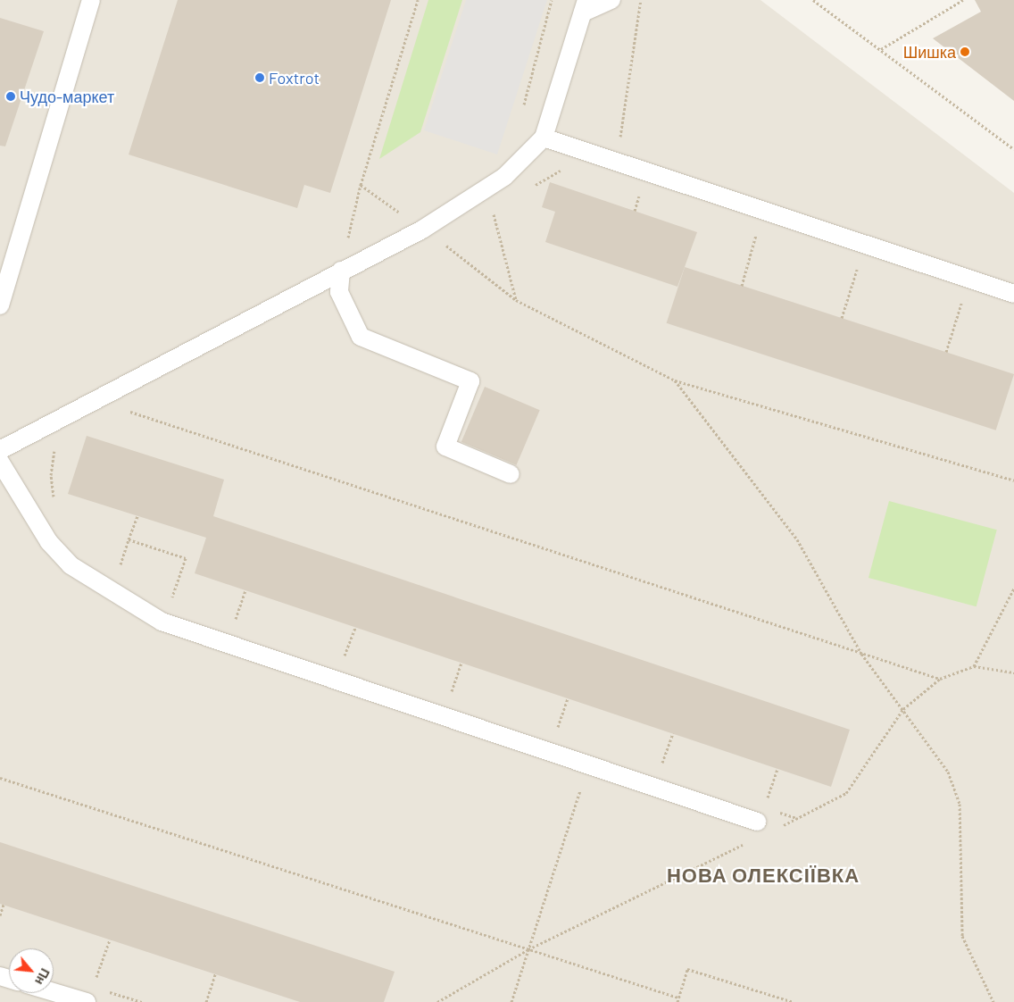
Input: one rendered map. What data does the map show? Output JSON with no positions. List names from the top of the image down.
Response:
{
  "districts": ["НОВА ОЛЕКСІЇВКА"],
  "places": ["Шишка", "Foxtrot", "Чудо-маркет"],
  "north": "bottom right"
}
